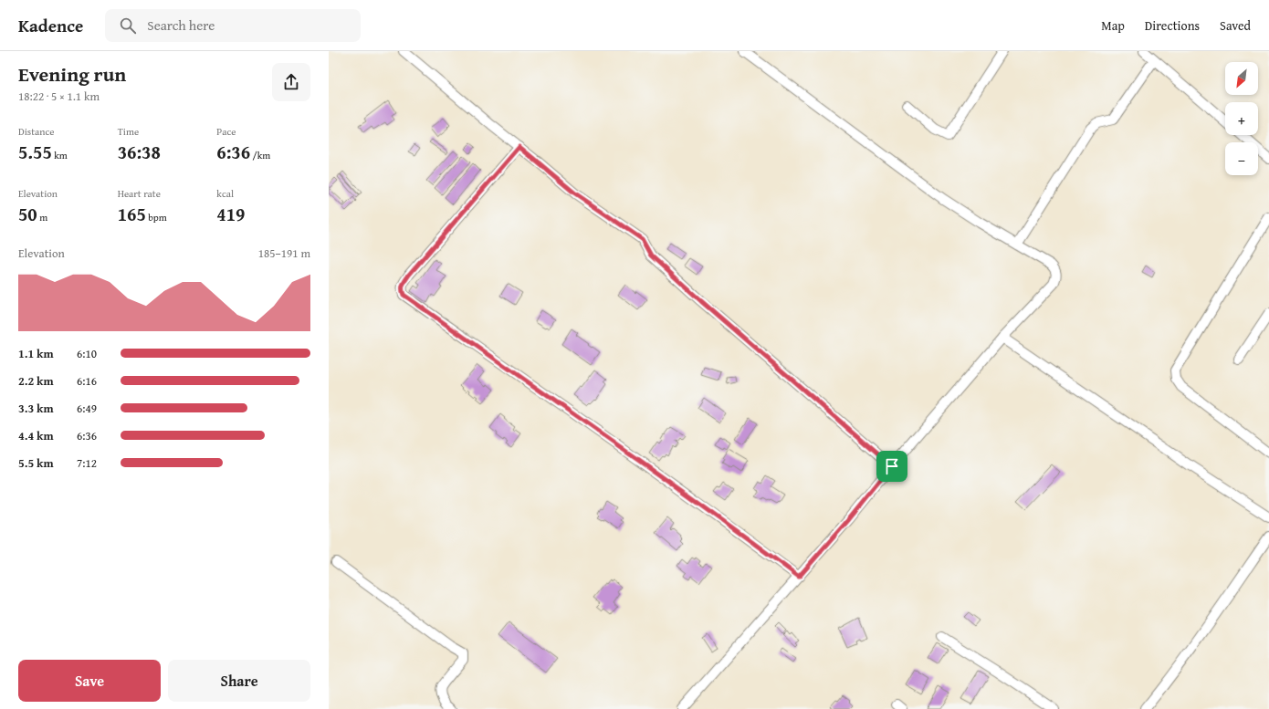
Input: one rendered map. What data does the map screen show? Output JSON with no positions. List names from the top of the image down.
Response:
{
  "north": "bottom left",
  "page": {
    "header": "Kadence",
    "search": "Search here",
    "nav": ["Map", "Directions", "Saved"],
    "heading": ["Evening run", "18:22 · 5 × 1.1 km"],
    "map_buttons": ["+", "−"],
    "stats": [
      ["Distance", "5.55 km"],
      ["Time", "36:38"],
      ["Pace", "6:36 /km"],
      ["Elevation", "50 m"],
      ["Heart rate", "165 bpm"],
      ["kcal", "419"]
    ],
    "chart": ["Elevation", "185–191 m"],
    "list": [
      {
        "name": "1.1 km",
        "note": "6:10"
      },
      {
        "name": "2.2 km",
        "note": "6:16"
      },
      {
        "name": "3.3 km",
        "note": "6:49"
      },
      {
        "name": "4.4 km",
        "note": "6:36"
      },
      {
        "name": "5.5 km",
        "note": "7:12"
      }
    ],
    "buttons": ["Save", "Share"]
  }
}
